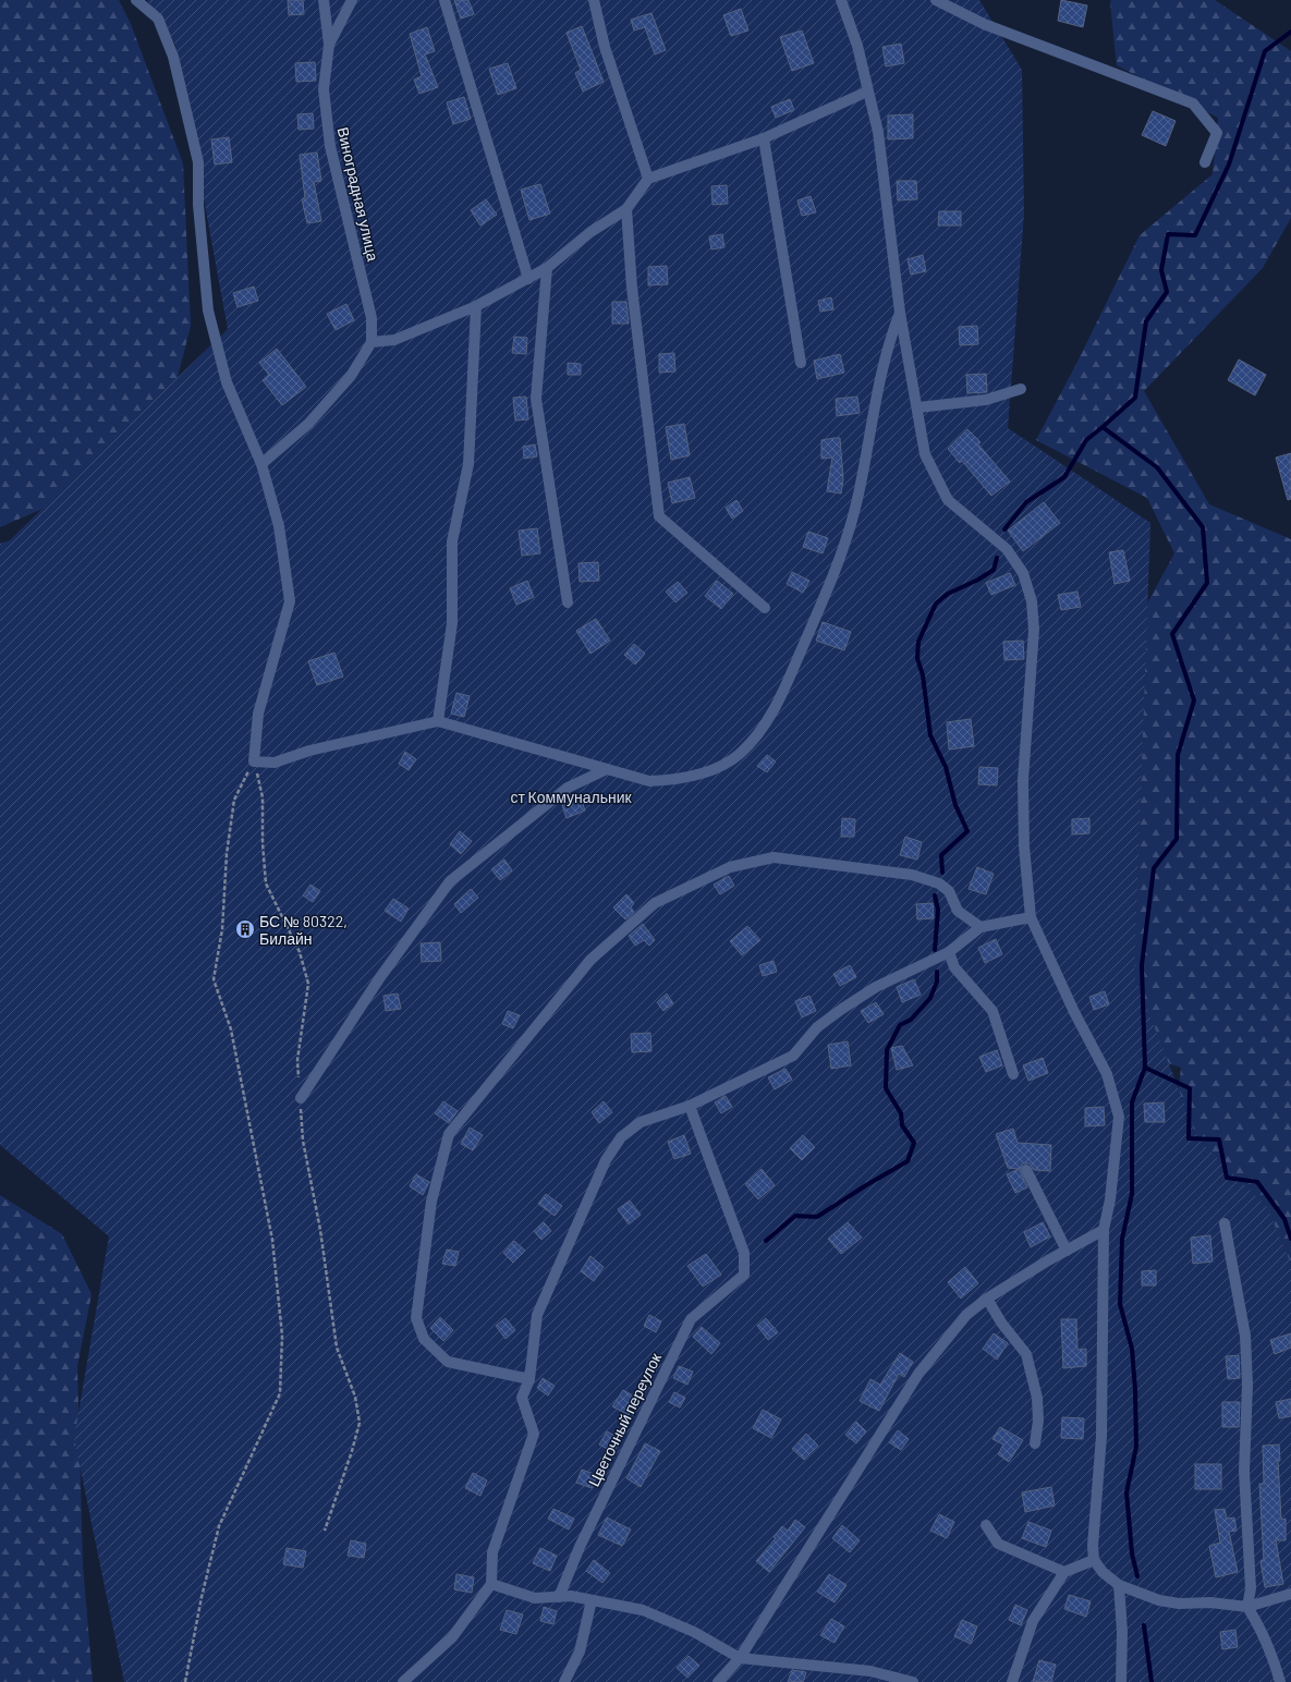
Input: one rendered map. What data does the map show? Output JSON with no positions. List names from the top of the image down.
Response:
{
  "streets": {
    "street": ["Виноградная улица", "Цветочный переулок"]
  },
  "parks": ["ст Коммунальник"],
  "places": {
    "building": ["БС № 80322, Билайн"]
  }
}
